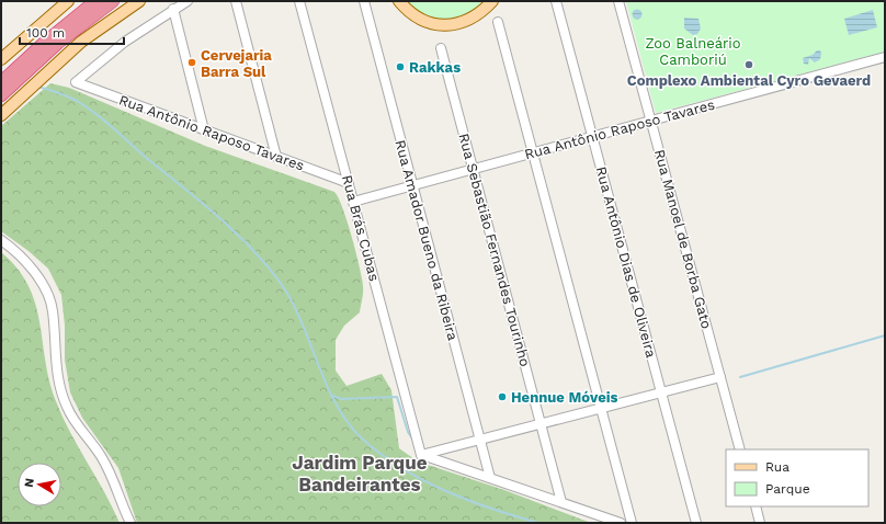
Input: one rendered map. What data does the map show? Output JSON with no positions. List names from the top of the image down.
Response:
{
  "streets": {
    "street": [
      "Rua Antônio Raposo Tavares",
      "Rua Brás Cubas",
      "Rua Manoel de Borba Gato",
      "Rua Amador Bueno da Ribeira",
      "Rua Sebastião Fernandes Tourinho",
      "Rua Antônio Dias de Oliveira"
    ]
  },
  "crossings": [
    ["Rua Antônio Raposo Tavares", "Rua Brás Cubas"],
    ["Rua Antônio Raposo Tavares", "Rua Manoel de Borba Gato"],
    ["Rua Antônio Raposo Tavares", "Rua Amador Bueno da Ribeira"],
    ["Rua Antônio Raposo Tavares", "Rua Sebastião Fernandes Tourinho"],
    ["Rua Antônio Raposo Tavares", "Rua Antônio Dias de Oliveira"]
  ],
  "districts": ["Jardim Parque Bandeirantes"],
  "parks": ["Zoo Balneário Camboriú"],
  "places": [
    "Cervejaria Barra Sul",
    "Complexo Ambiental Cyro Gevaerd",
    "Rakkas",
    "Hennue Móveis"
  ],
  "legend": ["Rua", "Parque"],
  "scale_bar": "100 m",
  "north": "left"
}
